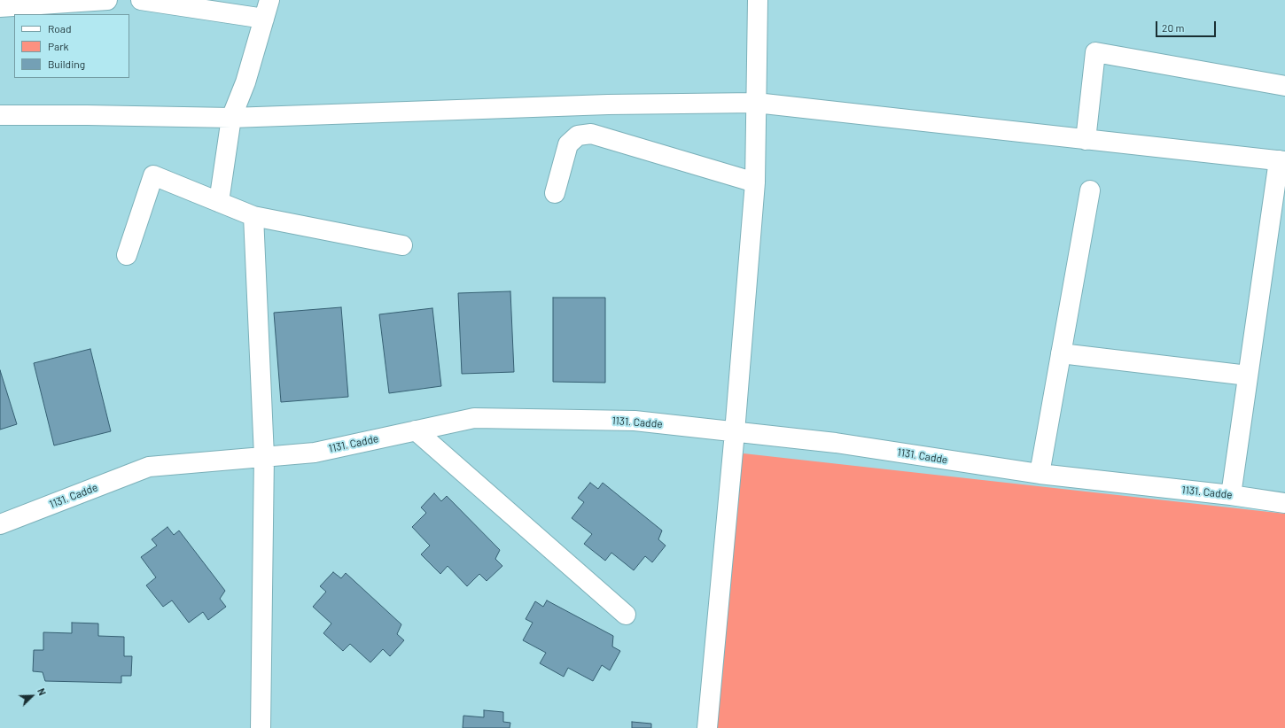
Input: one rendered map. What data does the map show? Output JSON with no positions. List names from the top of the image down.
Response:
{
  "streets": {
    "street": ["1131. Cadde"]
  },
  "legend": ["Road", "Park", "Building"],
  "scale_bar": "20 m",
  "north": "top right"
}
